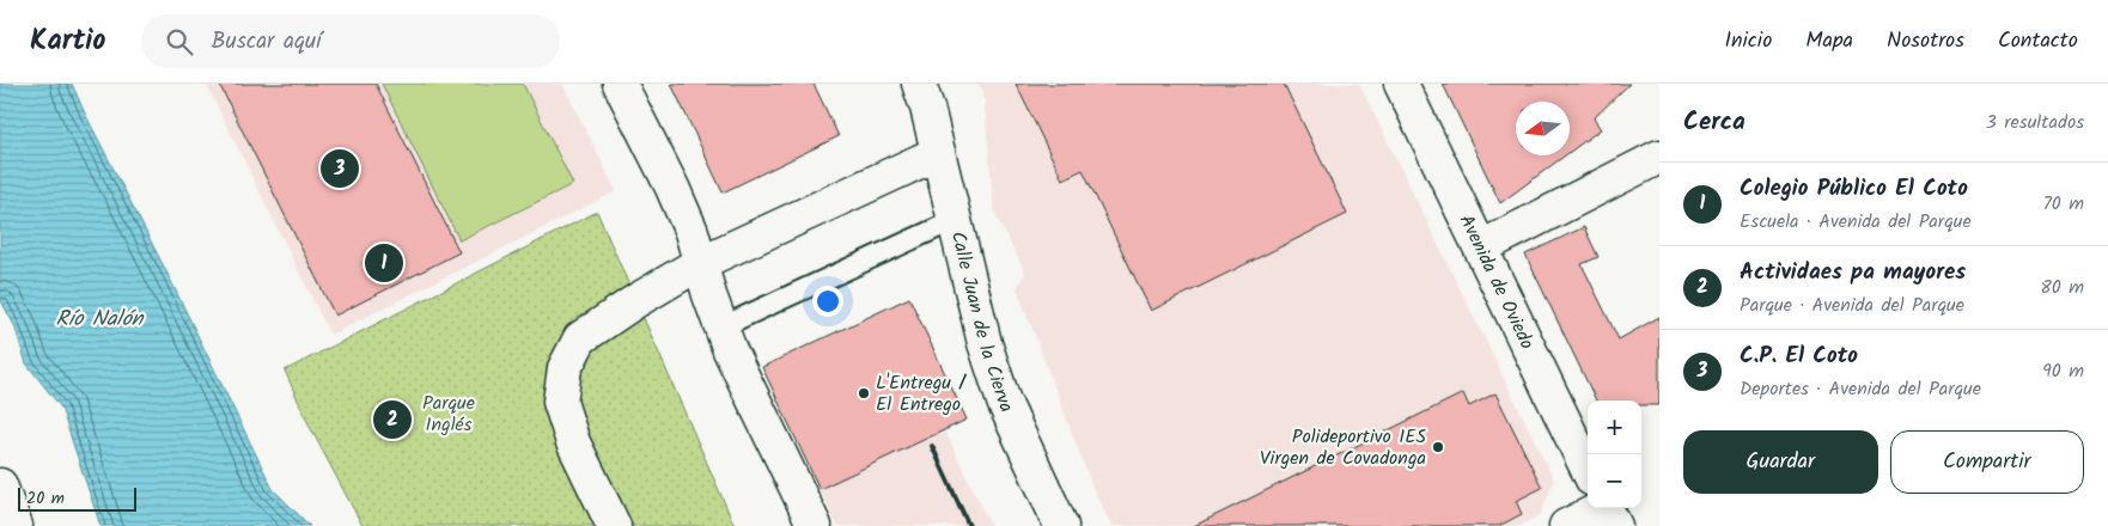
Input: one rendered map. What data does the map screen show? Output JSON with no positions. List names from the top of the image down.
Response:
{
  "streets": {
    "street": ["Avenida de Oviedo", "Calle Juan de la Cierva"]
  },
  "water": ["Río Nalón"],
  "parks": ["Parque Inglés"],
  "places": ["L'Entregu / El Entrego", "Polideportivo IES Virgen de Covadonga"],
  "scale_bar": "20 m",
  "north": "left",
  "page": {
    "header": "Kartio",
    "search": "Buscar aquí",
    "nav": [
      "Inicio",
      "Mapa",
      "Nosotros",
      "Contacto"
    ],
    "heading": ["Cerca", "3 resultados"],
    "pins": ["3", "1", "2"],
    "list": [
      {
        "mark": "1",
        "name": "Colegio Público El Coto",
        "note": "Escuela · Avenida del Parque",
        "value": "70 m"
      },
      {
        "mark": "2",
        "name": "Actividaes pa mayores",
        "note": "Parque · Avenida del Parque",
        "value": "80 m"
      },
      {
        "mark": "3",
        "name": "C.P. El Coto",
        "note": "Deportes · Avenida del Parque",
        "value": "90 m"
      }
    ],
    "map_buttons": ["+", "−"],
    "buttons": ["Guardar", "Compartir"],
    "scale": "20 m"
  }
}
